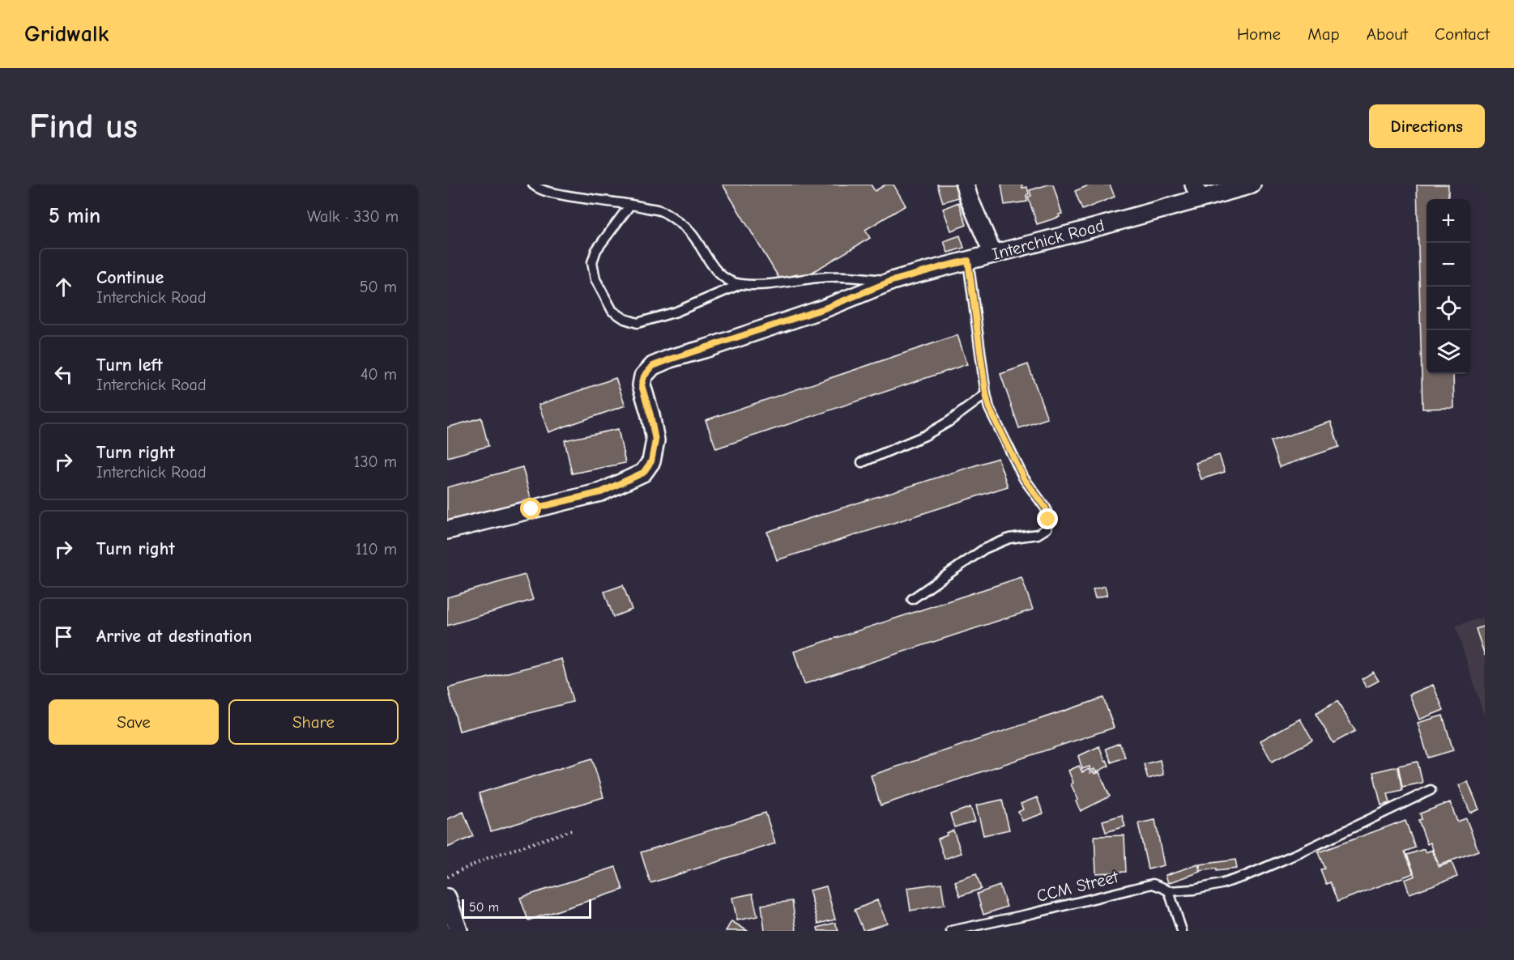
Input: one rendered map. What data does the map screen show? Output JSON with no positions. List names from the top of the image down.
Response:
{
  "streets": {
    "street": ["Interchick Road"],
    "lane": ["CCM Street"]
  },
  "scale_bar": "50 m",
  "page": {
    "header": "Gridwalk",
    "nav": [
      "Home",
      "Map",
      "About",
      "Contact"
    ],
    "buttons": [
      "Directions",
      ["Save", "Share"]
    ],
    "title": "Find us",
    "heading": ["5 min", "Walk · 330 m"],
    "map_buttons": ["+", "−"],
    "list": [
      ["Continue", "Interchick Road", "50 m"],
      ["Turn left", "Interchick Road", "40 m"],
      ["Turn right", "Interchick Road", "130 m"],
      ["Turn right", "110 m"],
      "Arrive at destination"
    ],
    "scale": "50 m"
  }
}
